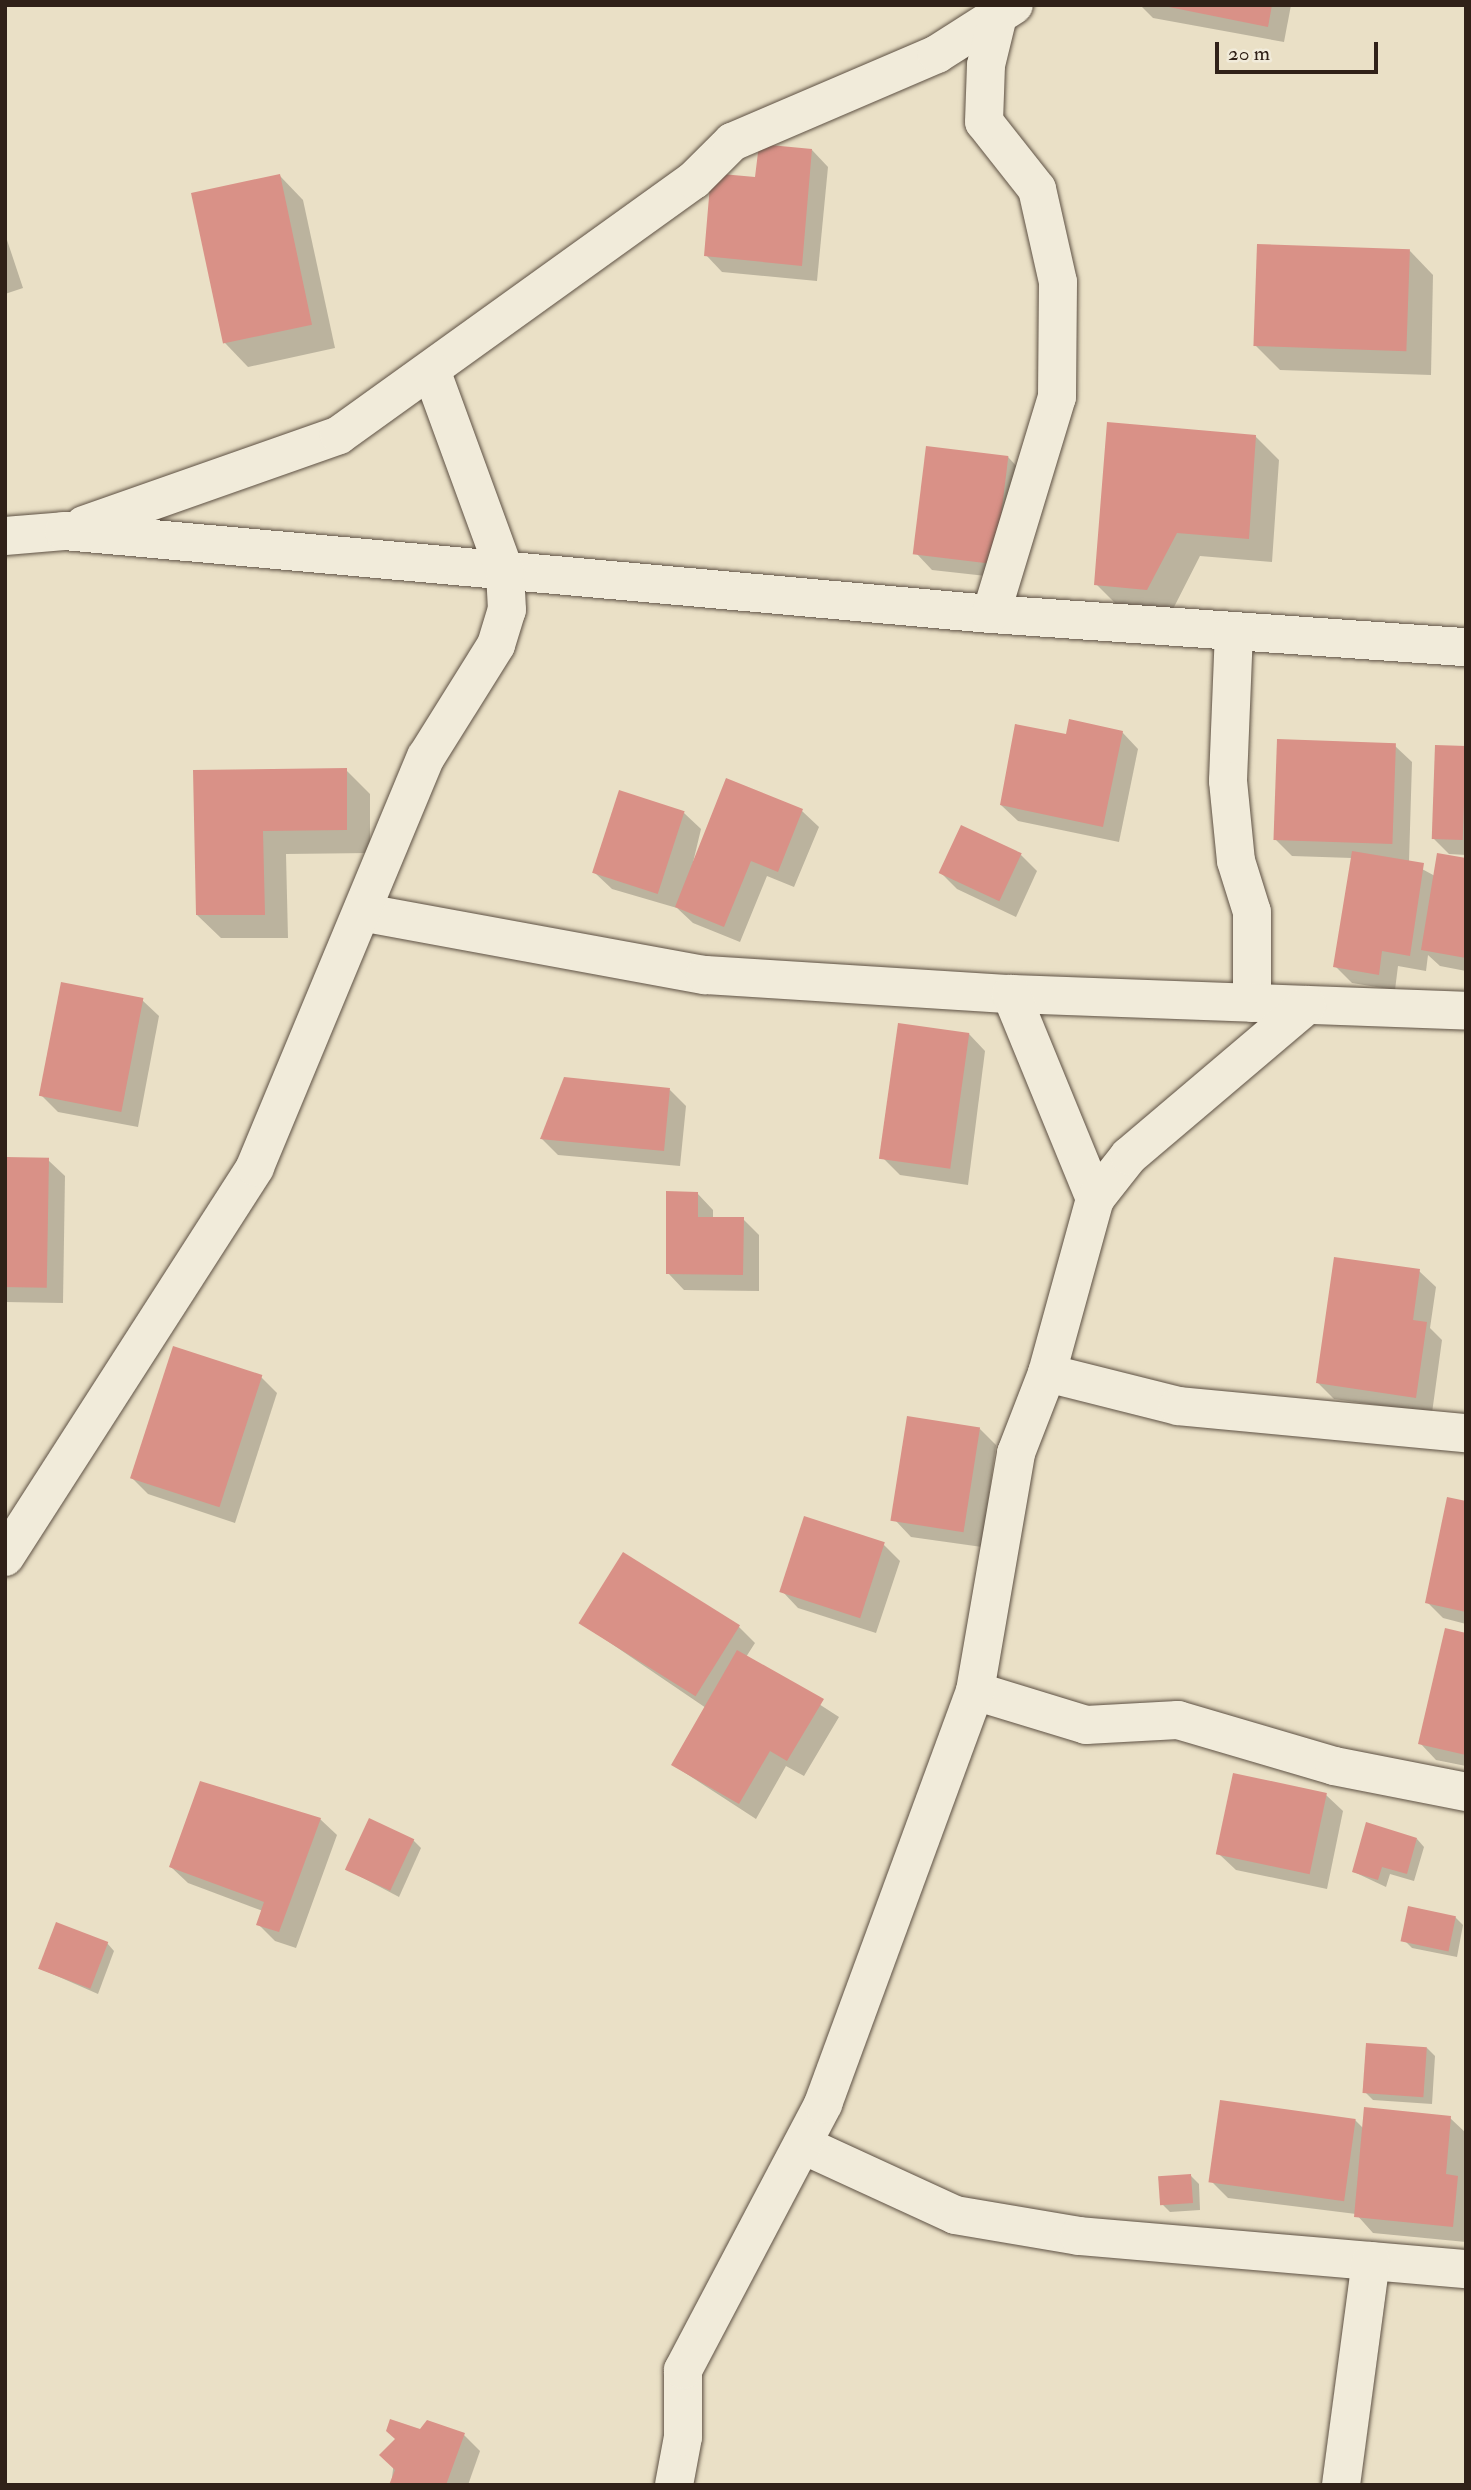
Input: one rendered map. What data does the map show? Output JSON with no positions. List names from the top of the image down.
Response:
{
  "scale_bar": "20 m"
}
